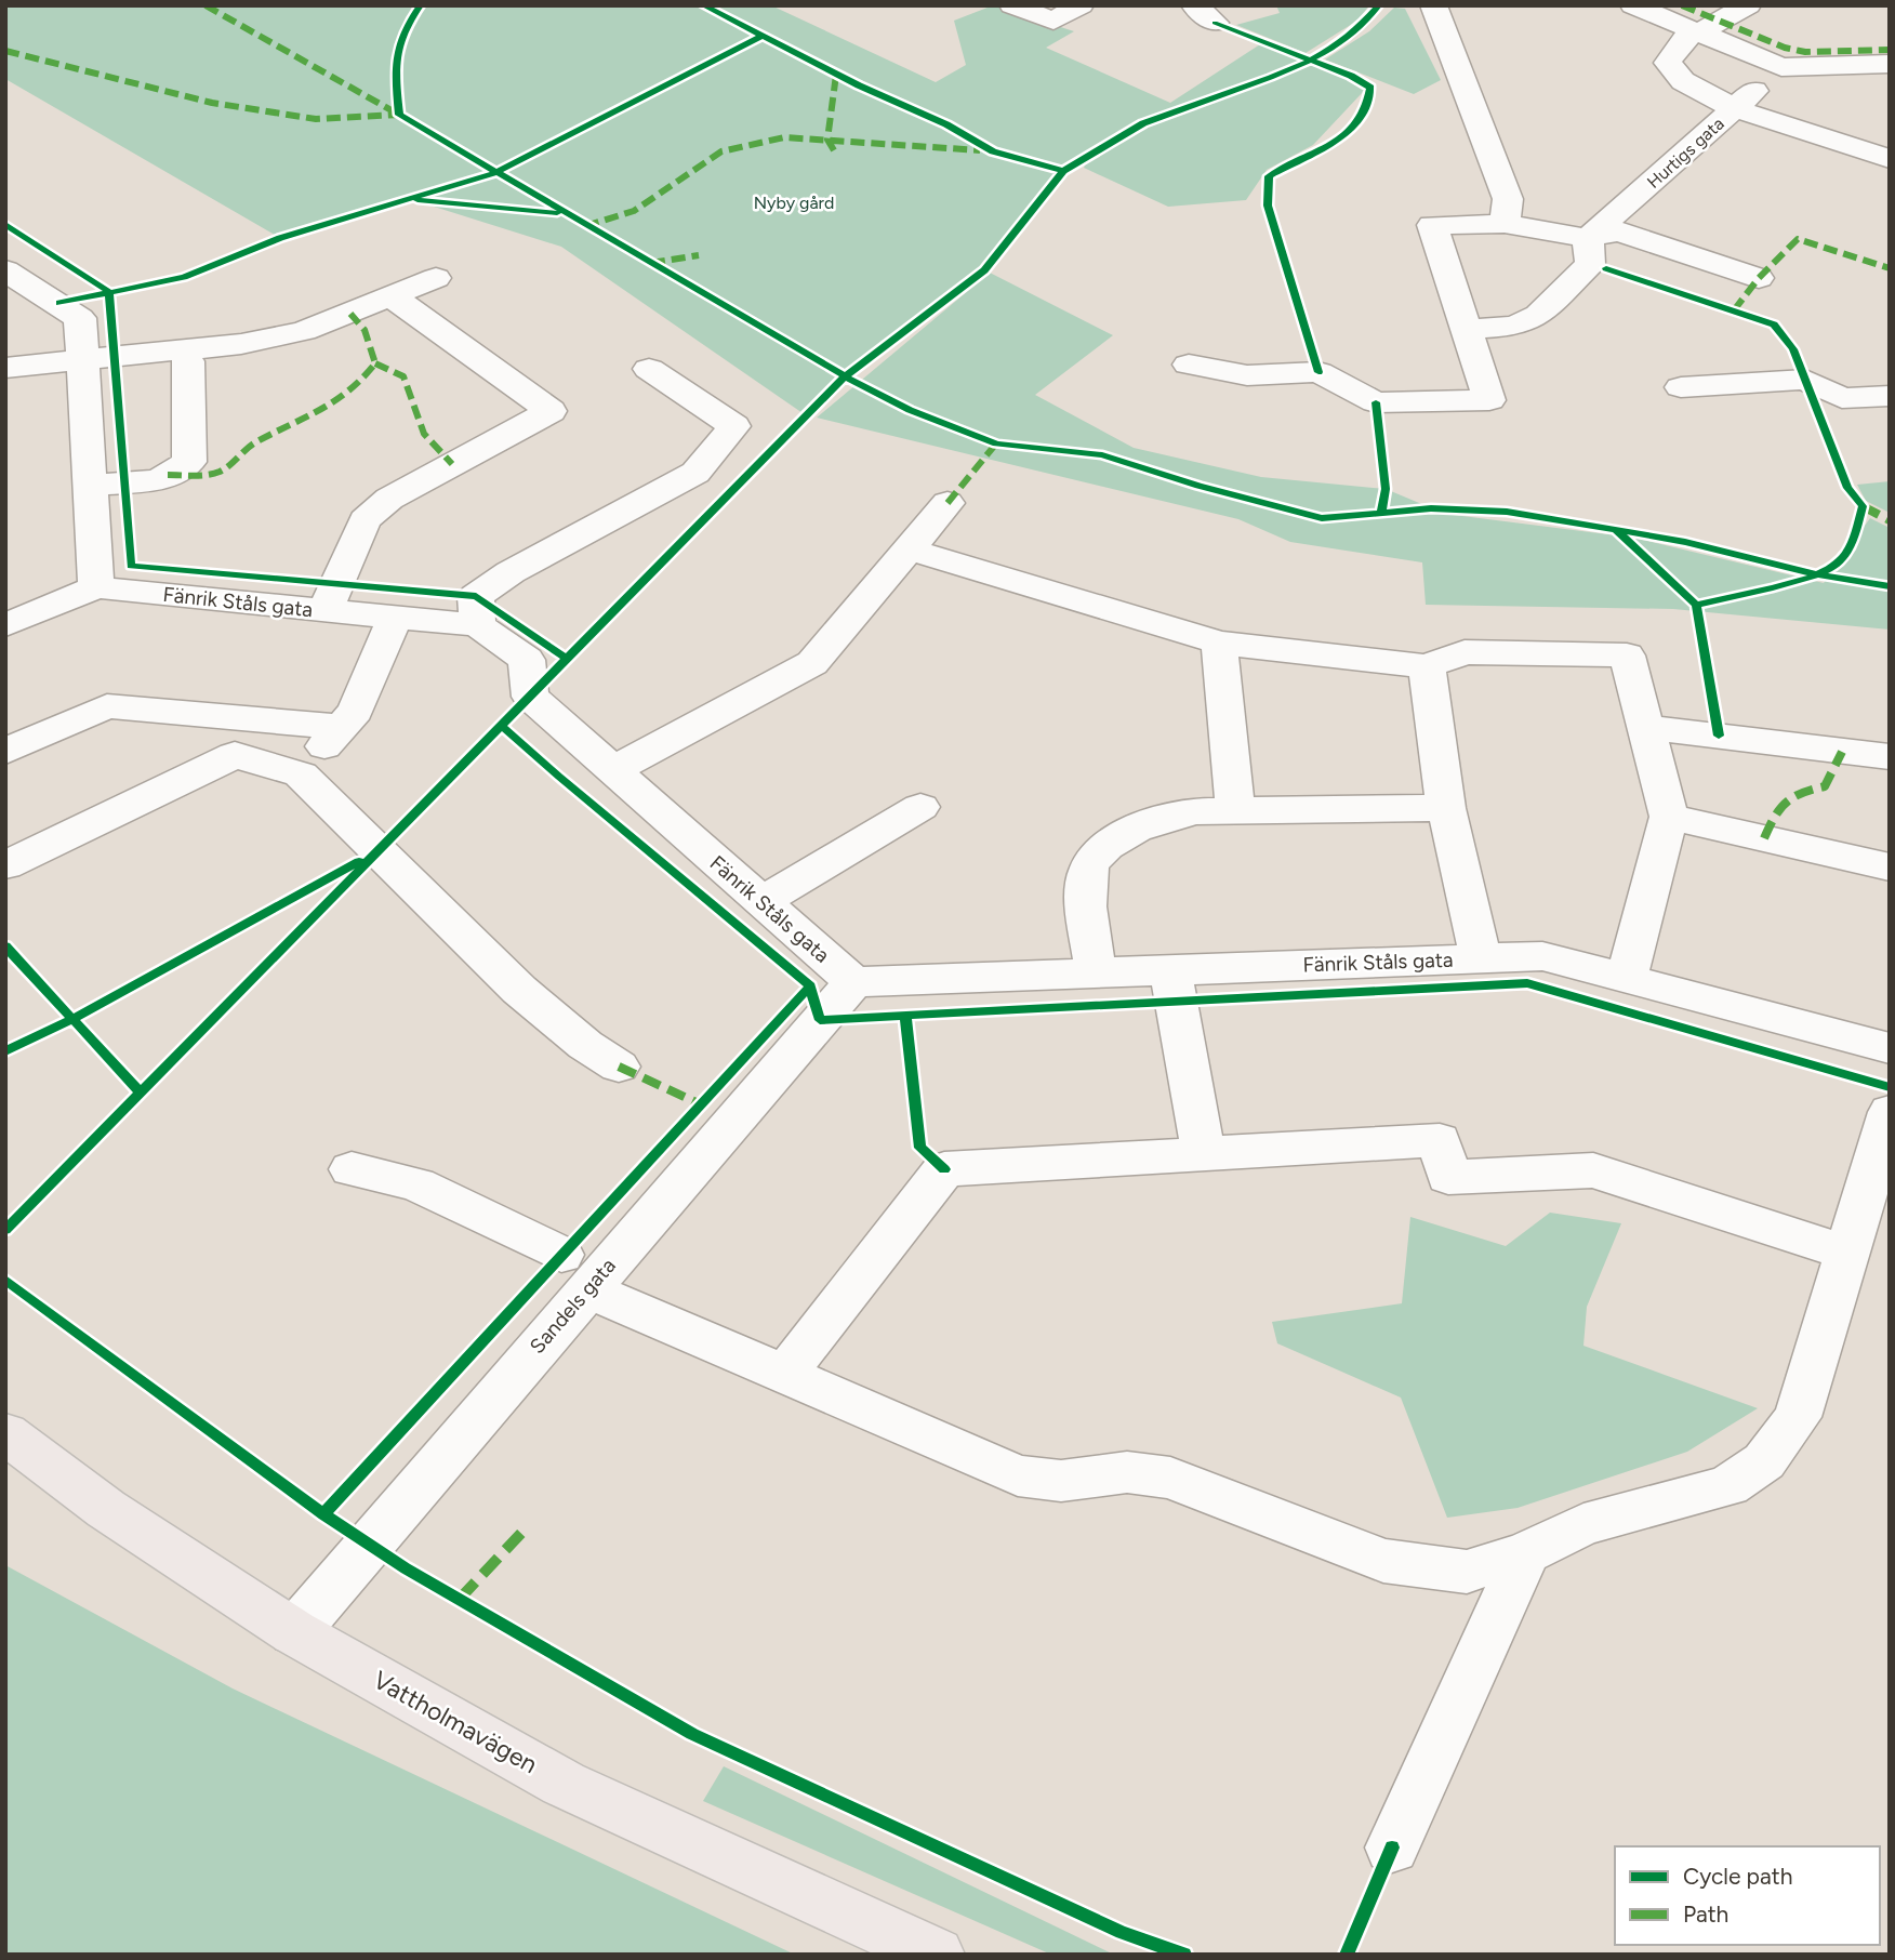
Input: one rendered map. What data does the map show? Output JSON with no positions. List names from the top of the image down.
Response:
{
  "streets": {
    "main road": ["Vattholmavägen"],
    "street": ["Hurtigs gata", "Fänrik Ståls gata", "Sandels gata"]
  },
  "crossings": [
    ["Fänrik Ståls gata", "Sandels gata"],
    ["Sandels gata", "Vattholmavägen"]
  ],
  "parks": ["Nyby gård"],
  "legend": ["Cycle path", "Path"]
}
